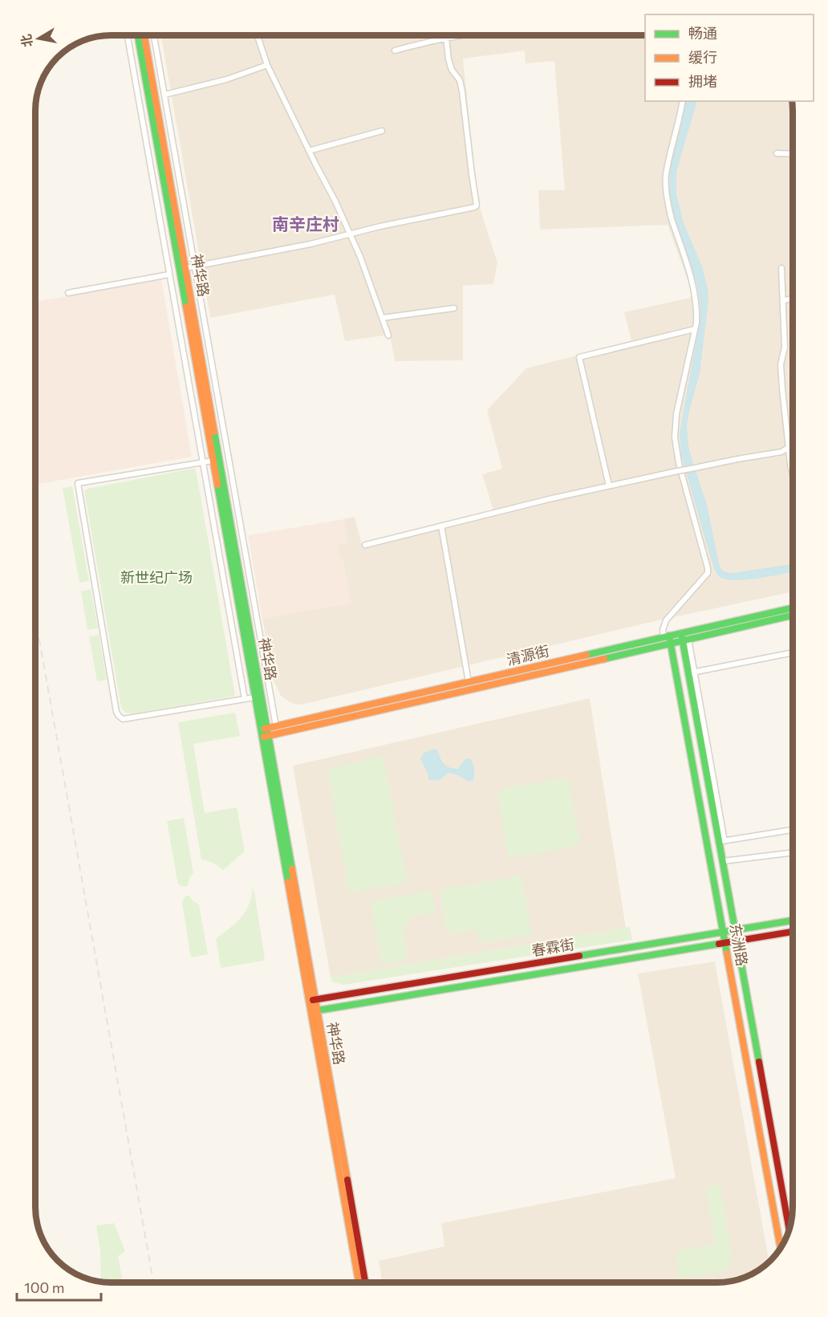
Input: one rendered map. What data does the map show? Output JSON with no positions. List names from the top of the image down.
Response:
{
  "streets": {
    "main road": [
      "神华路",
      "清源街",
      "东洲路",
      "春霖街"
    ]
  },
  "crossings": [
    ["神华路", "清源街"],
    ["神华路", "春霖街"],
    ["清源街", "东洲路"],
    ["东洲路", "春霖街"]
  ],
  "districts": ["南辛庄村"],
  "parks": ["新世纪广场"],
  "legend": ["畅通", "缓行", "拥堵"],
  "scale_bar": "100 m",
  "north": "left"
}
